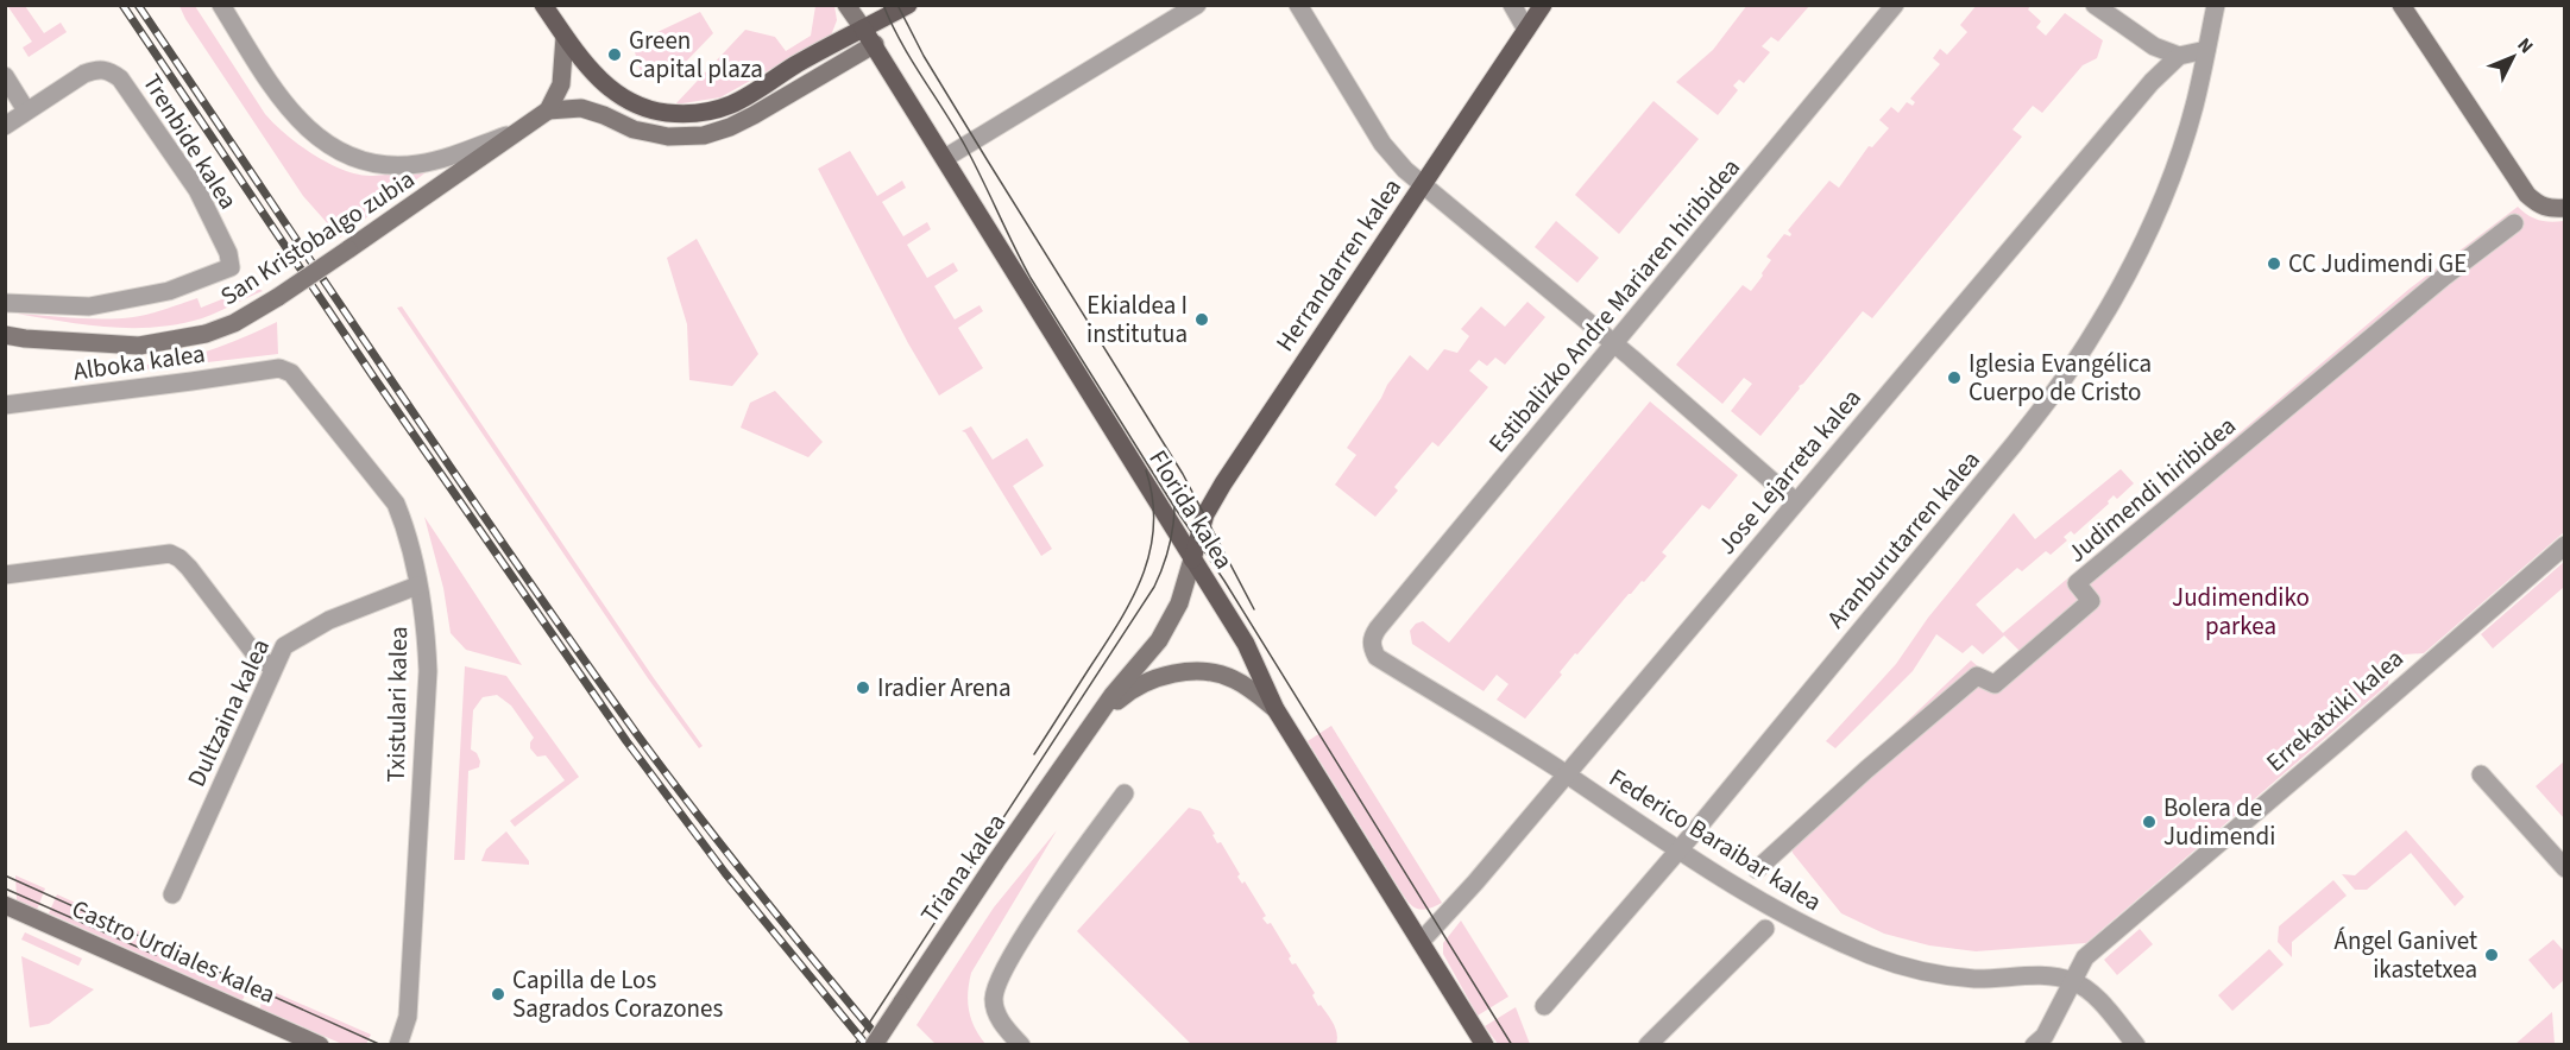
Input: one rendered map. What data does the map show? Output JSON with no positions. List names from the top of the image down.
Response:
{
  "streets": {
    "main road": [
      "San Kristobalgo zubia",
      "Herrandarren kalea",
      "Florida kalea",
      "Triana kalea",
      "Castro Urdiales kalea"
    ],
    "street": [
      "Trenbide kalea",
      "Estibalizko Andre Mariaren hiribidea",
      "Alboka kalea",
      "Jose Lejarreta kalea",
      "Judimendi hiribidea",
      "Aranburutarren kalea",
      "Txistulari kalea",
      "Errekatxiki kalea",
      "Dultzaina kalea",
      "Federico Baraibar kalea"
    ]
  },
  "crossings": [
    ["Herrandarren kalea", "Florida kalea"],
    ["Herrandarren kalea", "Triana kalea"],
    ["Estibalizko Andre Mariaren hiribidea", "Federico Baraibar kalea"],
    ["Alboka kalea", "Txistulari kalea"],
    ["Jose Lejarreta kalea", "Florida kalea"],
    ["Jose Lejarreta kalea", "Federico Baraibar kalea"],
    ["Florida kalea", "Triana kalea"],
    ["Aranburutarren kalea", "Federico Baraibar kalea"],
    ["Txistulari kalea", "Dultzaina kalea"],
    ["Errekatxiki kalea", "Federico Baraibar kalea"]
  ],
  "parks": ["Judimendiko parkea"],
  "places": [
    "Green Capital plaza",
    "CC Judimendi GE",
    "Ekialdea I institutua",
    "Iglesia Evangélica Cuerpo de Cristo",
    "Iradier Arena",
    "Bolera de Judimendi",
    "Ángel Ganivet ikastetxea",
    "Capilla de Los Sagrados Corazones"
  ],
  "north": "top right"
}
